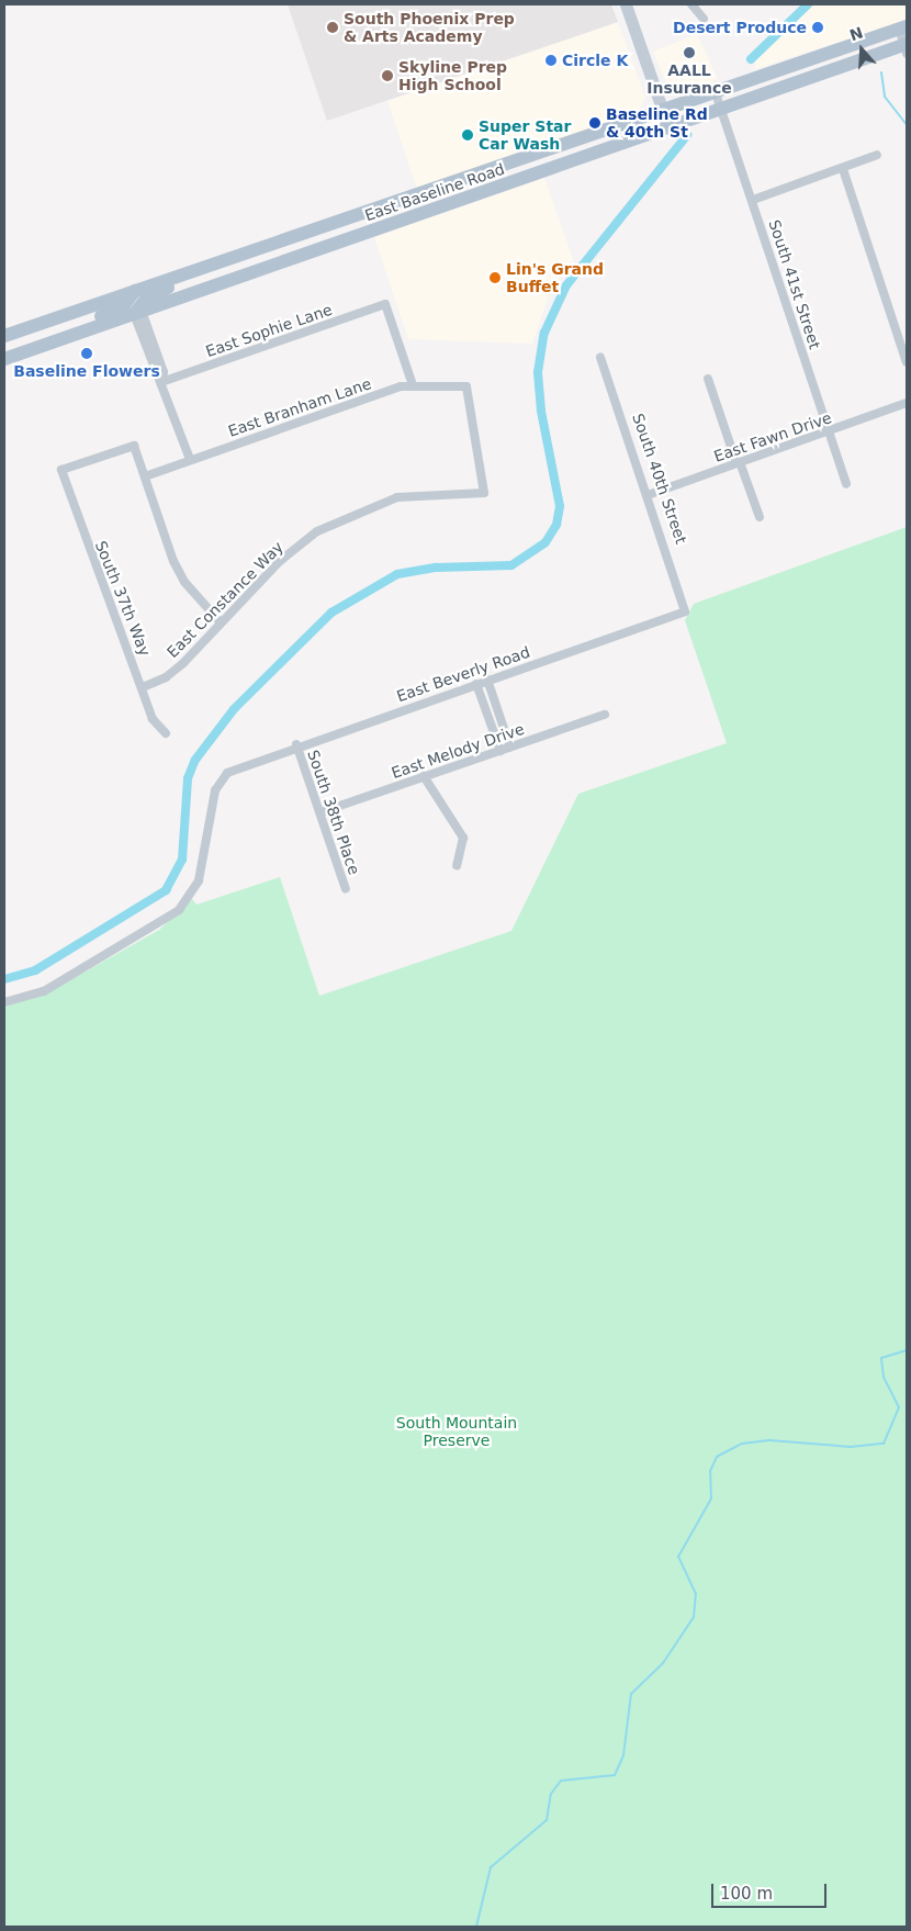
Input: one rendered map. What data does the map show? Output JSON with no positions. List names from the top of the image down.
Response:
{
  "streets": {
    "main road": ["East Baseline Road"],
    "street": [
      "South 41st Street",
      "East Sophie Lane",
      "East Branham Lane",
      "East Fawn Drive",
      "South 40th Street",
      "South 37th Way",
      "East Constance Way",
      "East Beverly Road",
      "East Melody Drive",
      "South 38th Place"
    ]
  },
  "crossings": [
    ["East Baseline Road", "South 41st Street"],
    ["South 41st Street", "East Fawn Drive"],
    ["East Sophie Lane", "East Branham Lane"],
    ["East Branham Lane", "South 37th Way"],
    ["East Branham Lane", "East Constance Way"],
    ["East Fawn Drive", "South 40th Street"],
    ["South 40th Street", "East Beverly Road"],
    ["South 37th Way", "East Constance Way"],
    ["East Beverly Road", "South 38th Place"],
    ["East Melody Drive", "South 38th Place"]
  ],
  "parks": ["South Mountain Preserve"],
  "places": [
    "South Phoenix Prep & Arts Academy",
    "Desert Produce",
    "AALL Insurance",
    "Circle K",
    "Skyline Prep High School",
    "Baseline Rd & 40th St",
    "Super Star Car Wash",
    "Lin's Grand Buffet",
    "Baseline Flowers"
  ],
  "scale_bar": "100 m",
  "north": "top"
}
